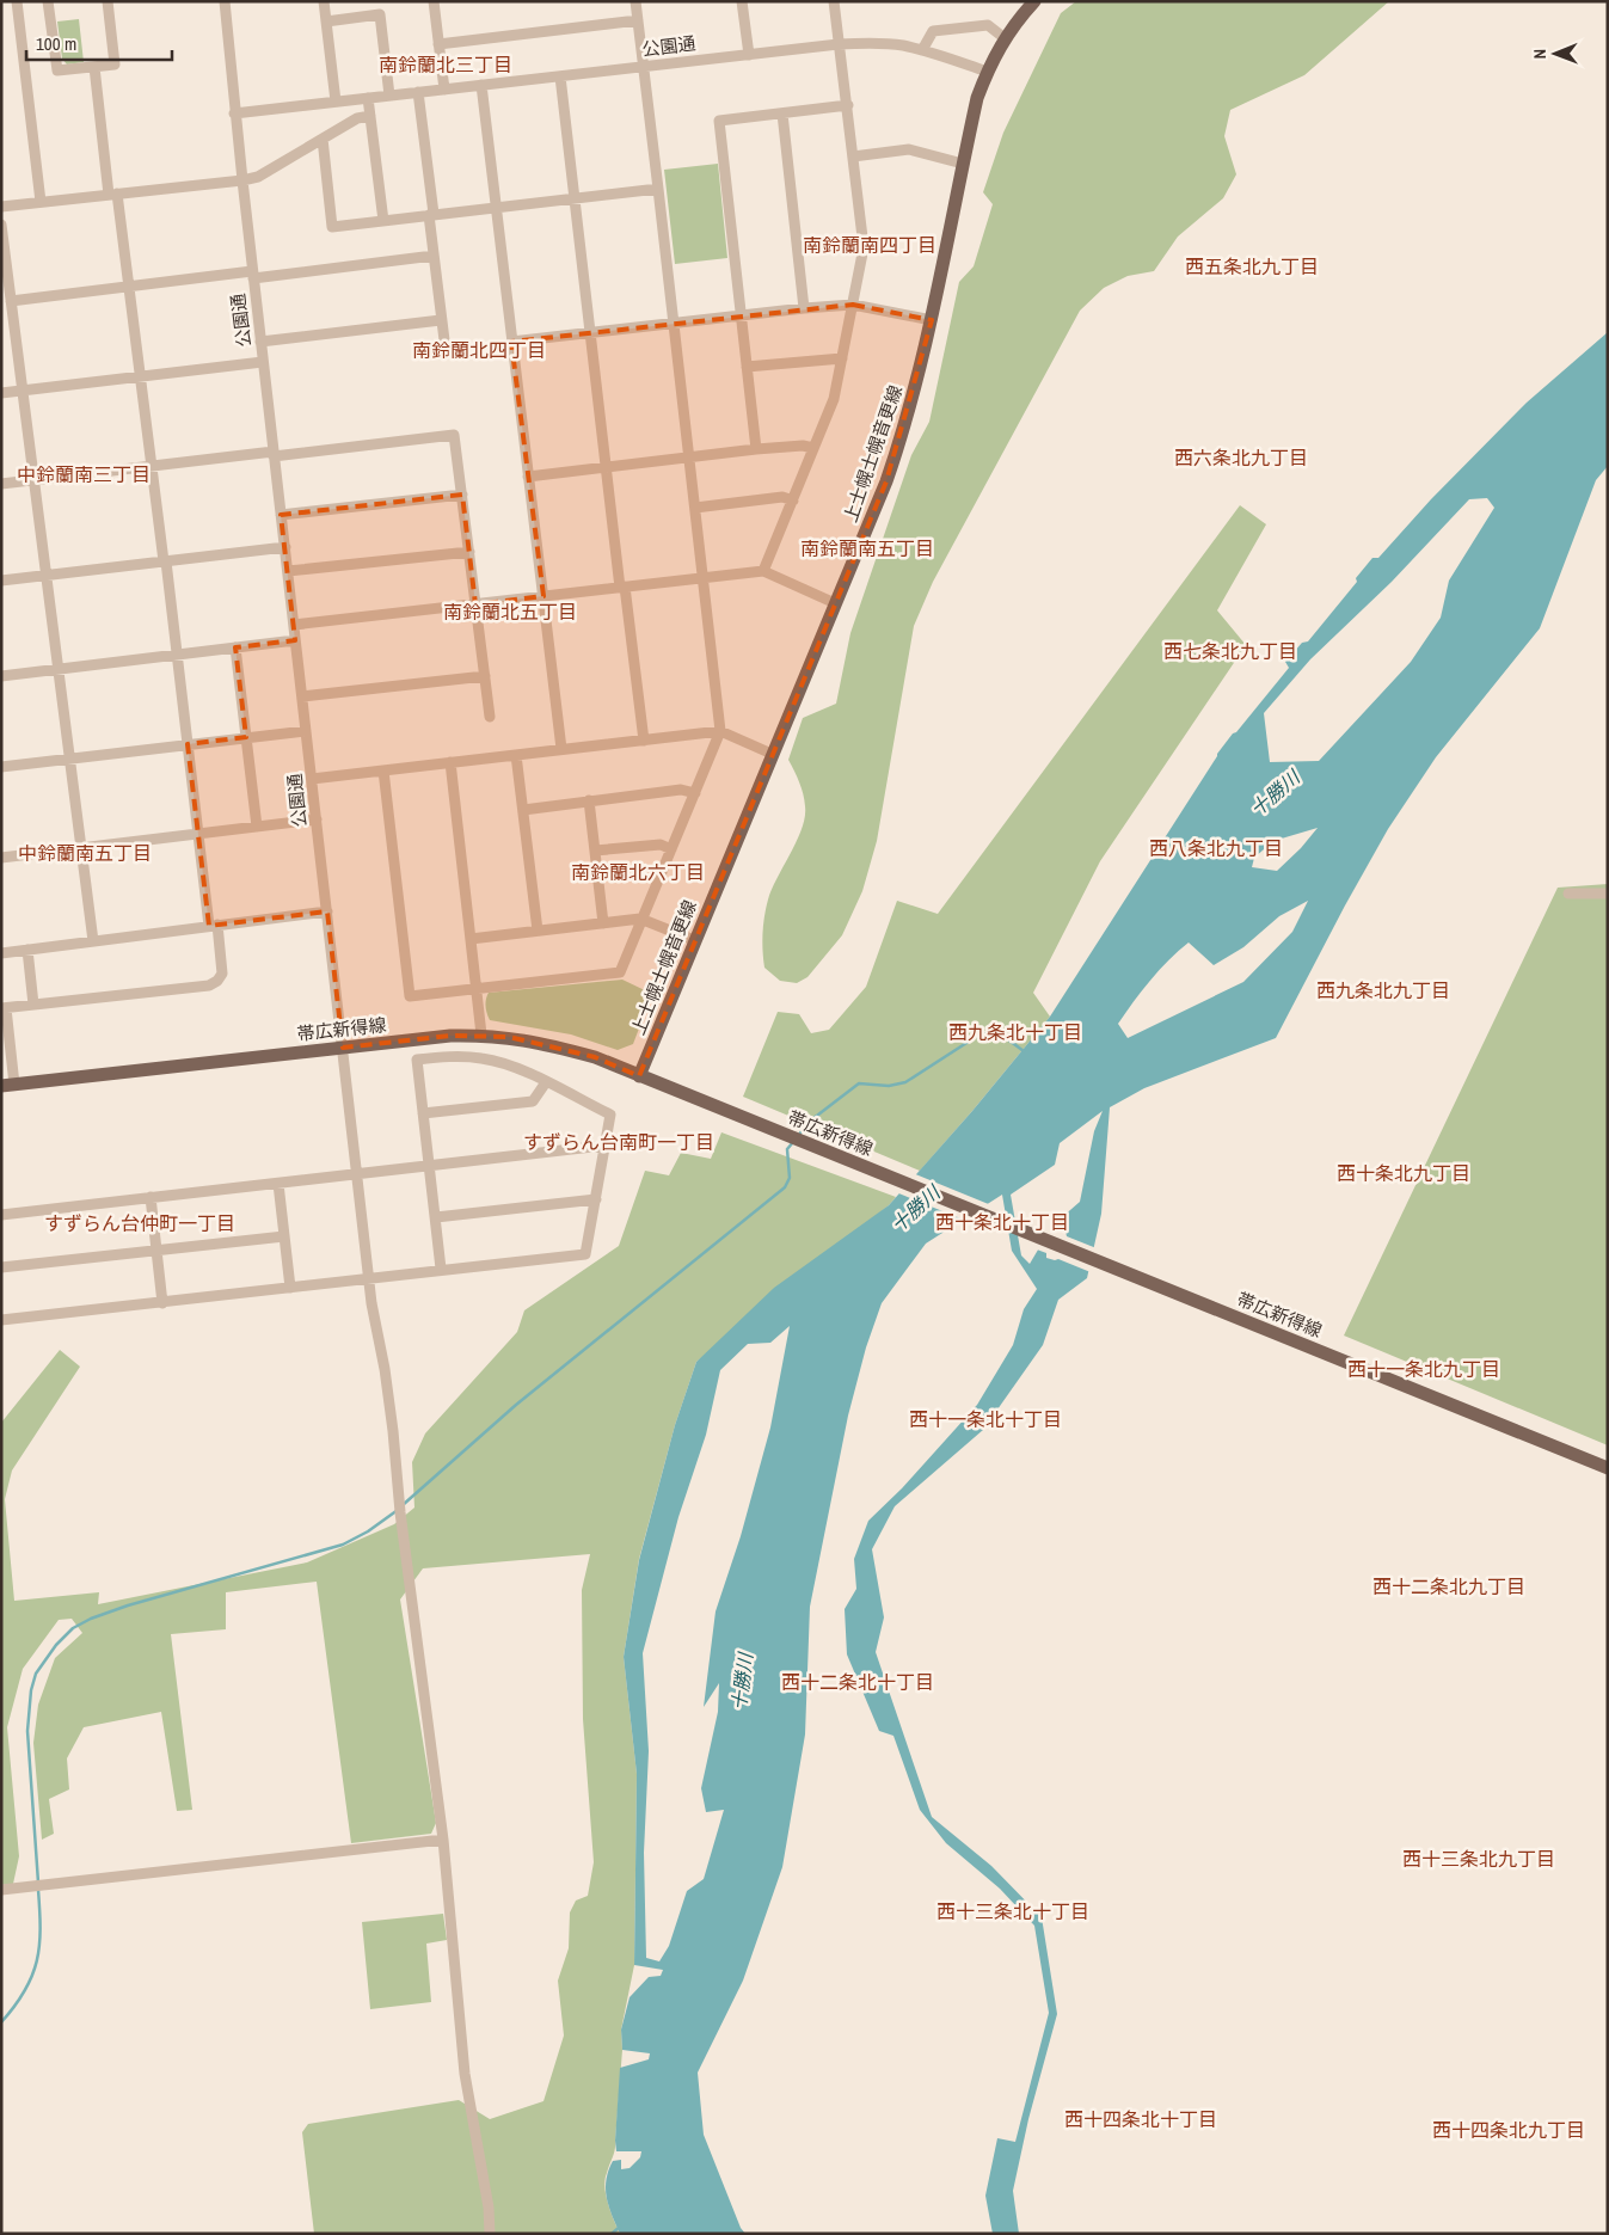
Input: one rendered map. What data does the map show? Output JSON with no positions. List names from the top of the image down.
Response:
{
  "streets": {
    "main road": ["上士幌士幌音更線", "帯広新得線"],
    "street": ["公園通"]
  },
  "crossings": [
    ["公園通", "上士幌士幌音更線"],
    ["公園通", "帯広新得線"],
    ["上士幌士幌音更線", "帯広新得線"]
  ],
  "districts": [
    "南鈴蘭北三丁目",
    "南鈴蘭南四丁目",
    "西五条北九丁目",
    "南鈴蘭北四丁目",
    "西六条北九丁目",
    "中鈴蘭南三丁目",
    "南鈴蘭南五丁目",
    "南鈴蘭北五丁目",
    "西七条北九丁目",
    "西八条北九丁目",
    "中鈴蘭南五丁目",
    "南鈴蘭北六丁目",
    "西九条北九丁目",
    "西九条北十丁目",
    "すずらん台南町一丁目",
    "西十条北九丁目",
    "西十条北十丁目",
    "すずらん台仲町一丁目",
    "西十一条北九丁目",
    "西十一条北十丁目",
    "西十二条北九丁目",
    "西十二条北十丁目",
    "西十三条北九丁目",
    "西十三条北十丁目",
    "西十四条北十丁目",
    "西十四条北九丁目"
  ],
  "water": ["十勝川"],
  "scale_bar": "100 m",
  "north": "left"
}
